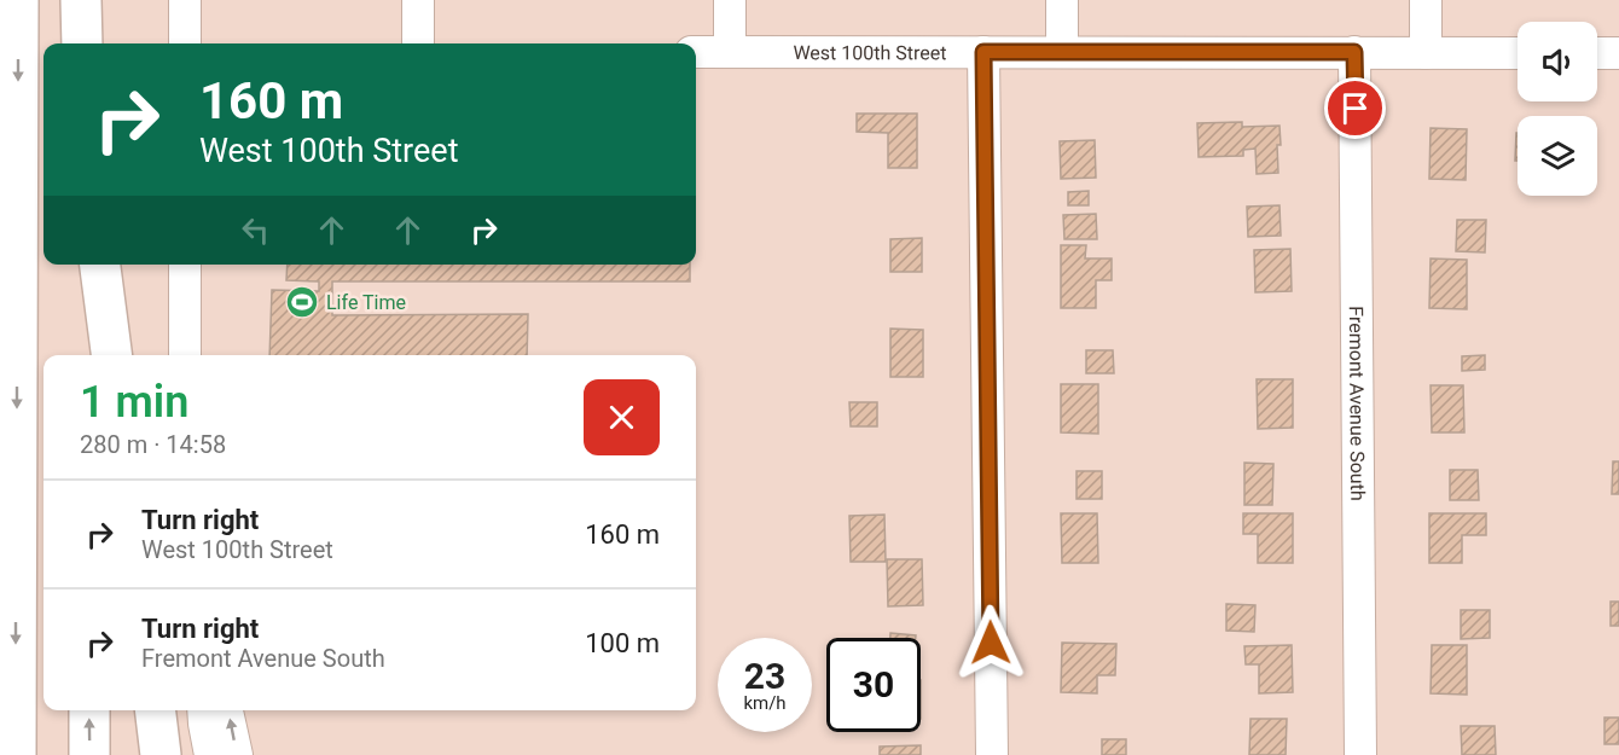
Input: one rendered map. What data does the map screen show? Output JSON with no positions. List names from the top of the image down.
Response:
{
  "streets": {
    "street": ["West 100th Street", "Fremont Avenue South"]
  },
  "crossings": [
    ["West 100th Street", "Fremont Avenue South"]
  ],
  "places": {
    "sports": ["Life Time"]
  },
  "page": {
    "turn": ["160 m", "West 100th Street"],
    "heading": ["1 min", "280 m · 14:58"],
    "list": [
      {
        "name": "Turn right",
        "note": "West 100th Street",
        "value": "160 m"
      },
      {
        "name": "Turn right",
        "note": "Fremont Avenue South",
        "value": "100 m"
      }
    ],
    "speed": "23 km/h",
    "limit": "30"
  }
}
